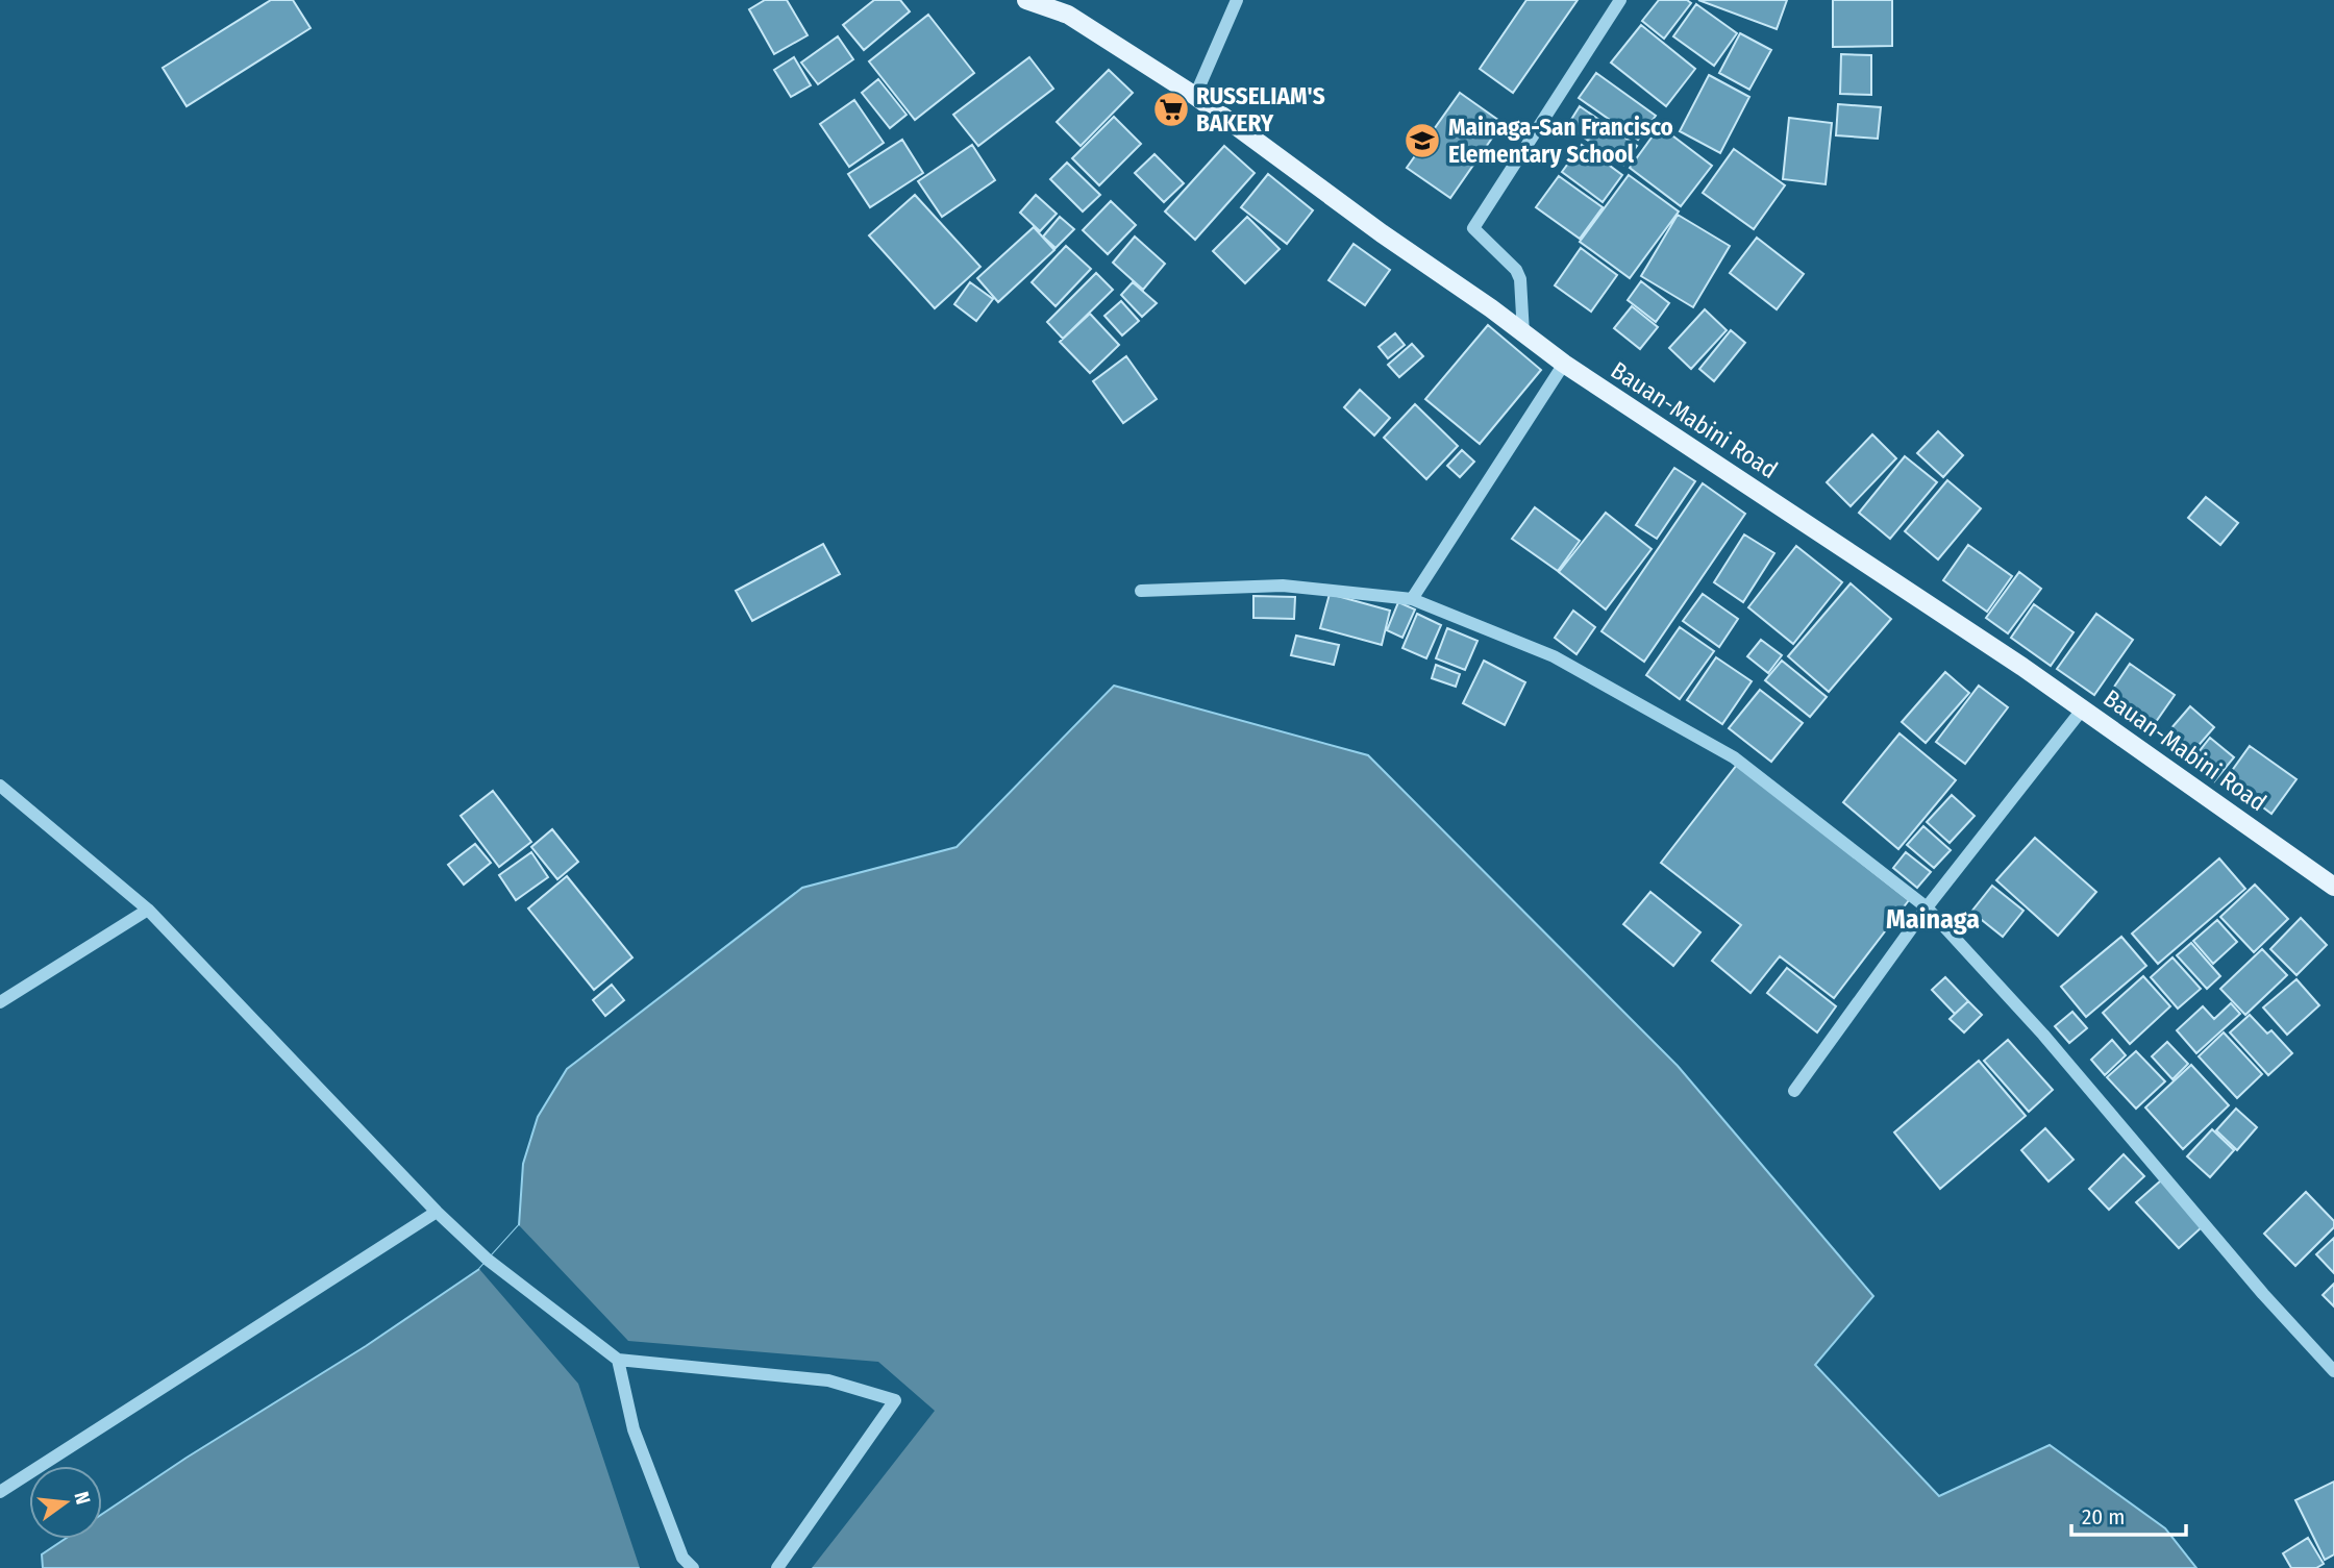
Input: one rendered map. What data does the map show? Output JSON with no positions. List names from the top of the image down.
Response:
{
  "streets": {
    "main road": ["Bauan-Mabini Road"]
  },
  "districts": ["Mainaga"],
  "places": {
    "supermarket": ["RUSSELIAM'S BAKERY"],
    "school or university": ["Mainaga-San Francisco Elementary School"]
  },
  "scale_bar": "20 m",
  "north": "right"
}
